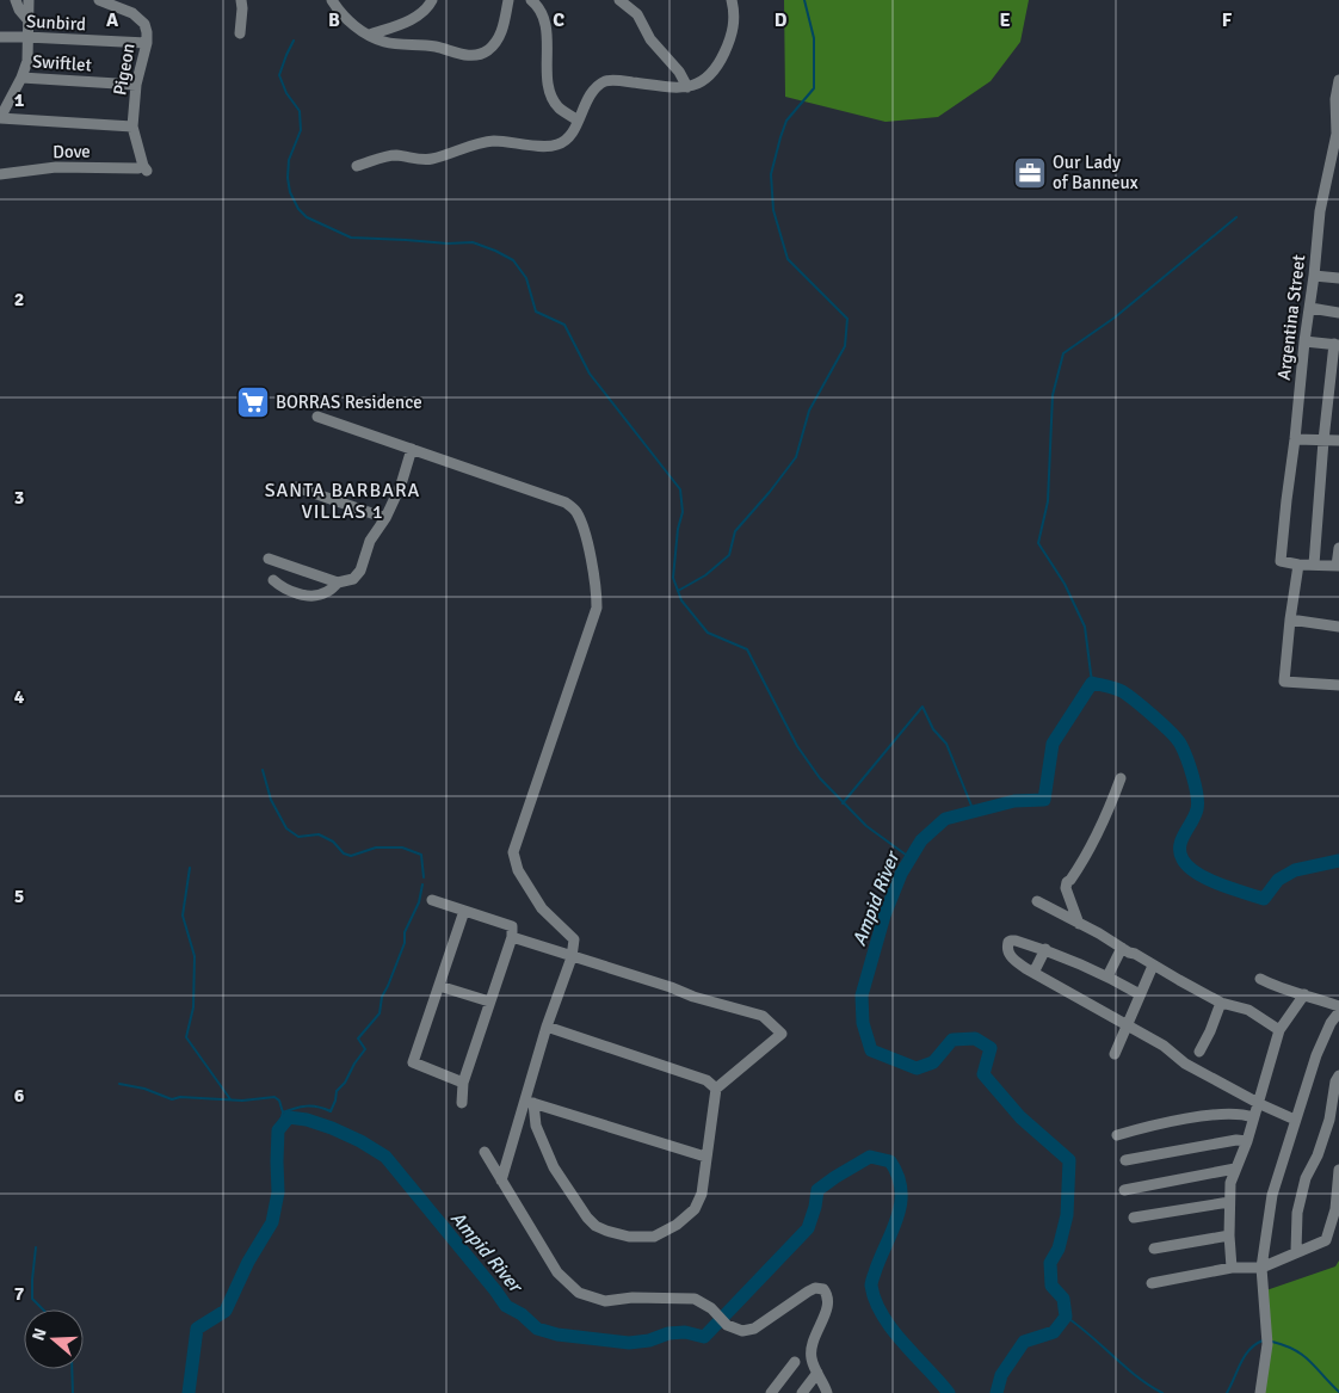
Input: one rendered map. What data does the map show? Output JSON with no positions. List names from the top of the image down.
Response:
{
  "streets": {
    "street": [
      "Sunbird",
      "Swiftlet",
      "Pigeon",
      "Dove",
      "Argentina Street"
    ]
  },
  "crossings": [
    ["Sunbird", "Pigeon"],
    ["Swiftlet", "Pigeon"],
    ["Pigeon", "Dove"]
  ],
  "districts": ["SANTA BARBARA VILLAS 1"],
  "water": ["Ampid River"],
  "places": {
    "office": ["Our Lady of Banneux"],
    "supermarket": ["BORRAS Residence"]
  },
  "north": "left",
  "grid": {
    "columns": [
      "A",
      "B",
      "C",
      "D",
      "E",
      "F"
    ],
    "rows": [
      "1",
      "2",
      "3",
      "4",
      "5",
      "6",
      "7"
    ]
  }
}
